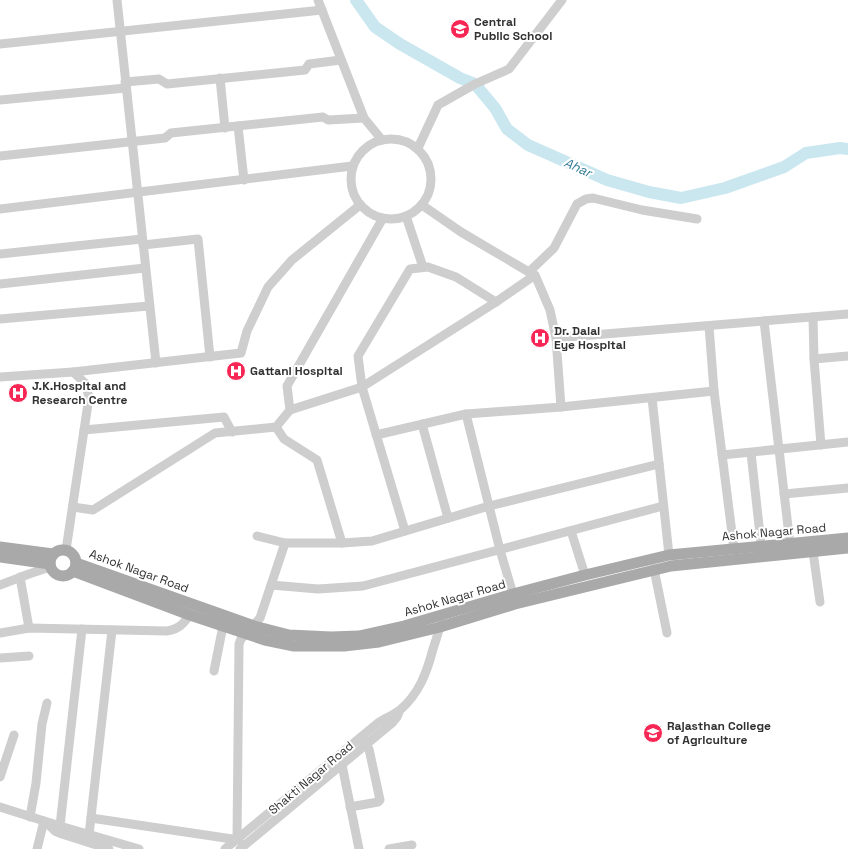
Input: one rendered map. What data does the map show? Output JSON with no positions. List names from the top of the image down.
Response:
{
  "streets": {
    "main road": ["Ashok Nagar Road"],
    "street": ["Shakti Nagar Road"]
  },
  "crossings": [
    ["Ashok Nagar Road", "Shakti Nagar Road"]
  ],
  "water": ["Ahar"],
  "places": {
    "school or university": ["Central Public School", "Rajasthan College of Agriculture"],
    "hospital": ["Dr. Dalal Eye Hospital", "Gattani Hospital", "J.K.Hospital and Research Centre"]
  }
}
